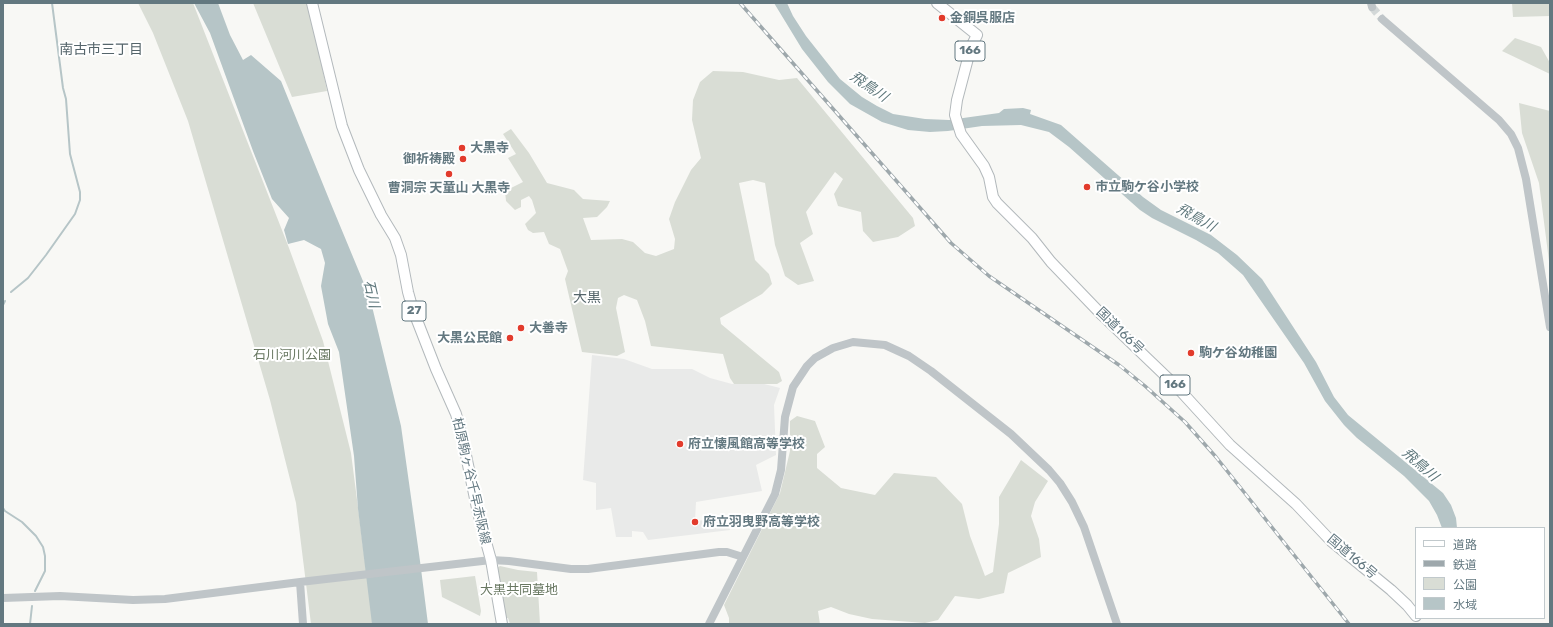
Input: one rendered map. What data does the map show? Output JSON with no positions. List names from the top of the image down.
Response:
{
  "streets": {
    "main road": [
      "166",
      "27",
      "国道166号",
      "柏原駒ヶ谷千早赤阪線"
    ]
  },
  "districts": ["南古市三丁目", "大黒"],
  "water": ["飛鳥川", "石川"],
  "parks": ["石川河川公園", "大黒共同墓地"],
  "places": [
    "金銅呉服店",
    "大黒寺",
    "御祈祷殿",
    "曹洞宗 天童山 大黒寺",
    "市立駒ケ谷小学校",
    "大善寺",
    "大黒公民館",
    "駒ケ谷幼稚園",
    "府立懐風館高等学校",
    "府立羽曳野高等学校"
  ],
  "legend": [
    "道路",
    "鉄道",
    "公園",
    "水域"
  ]
}
